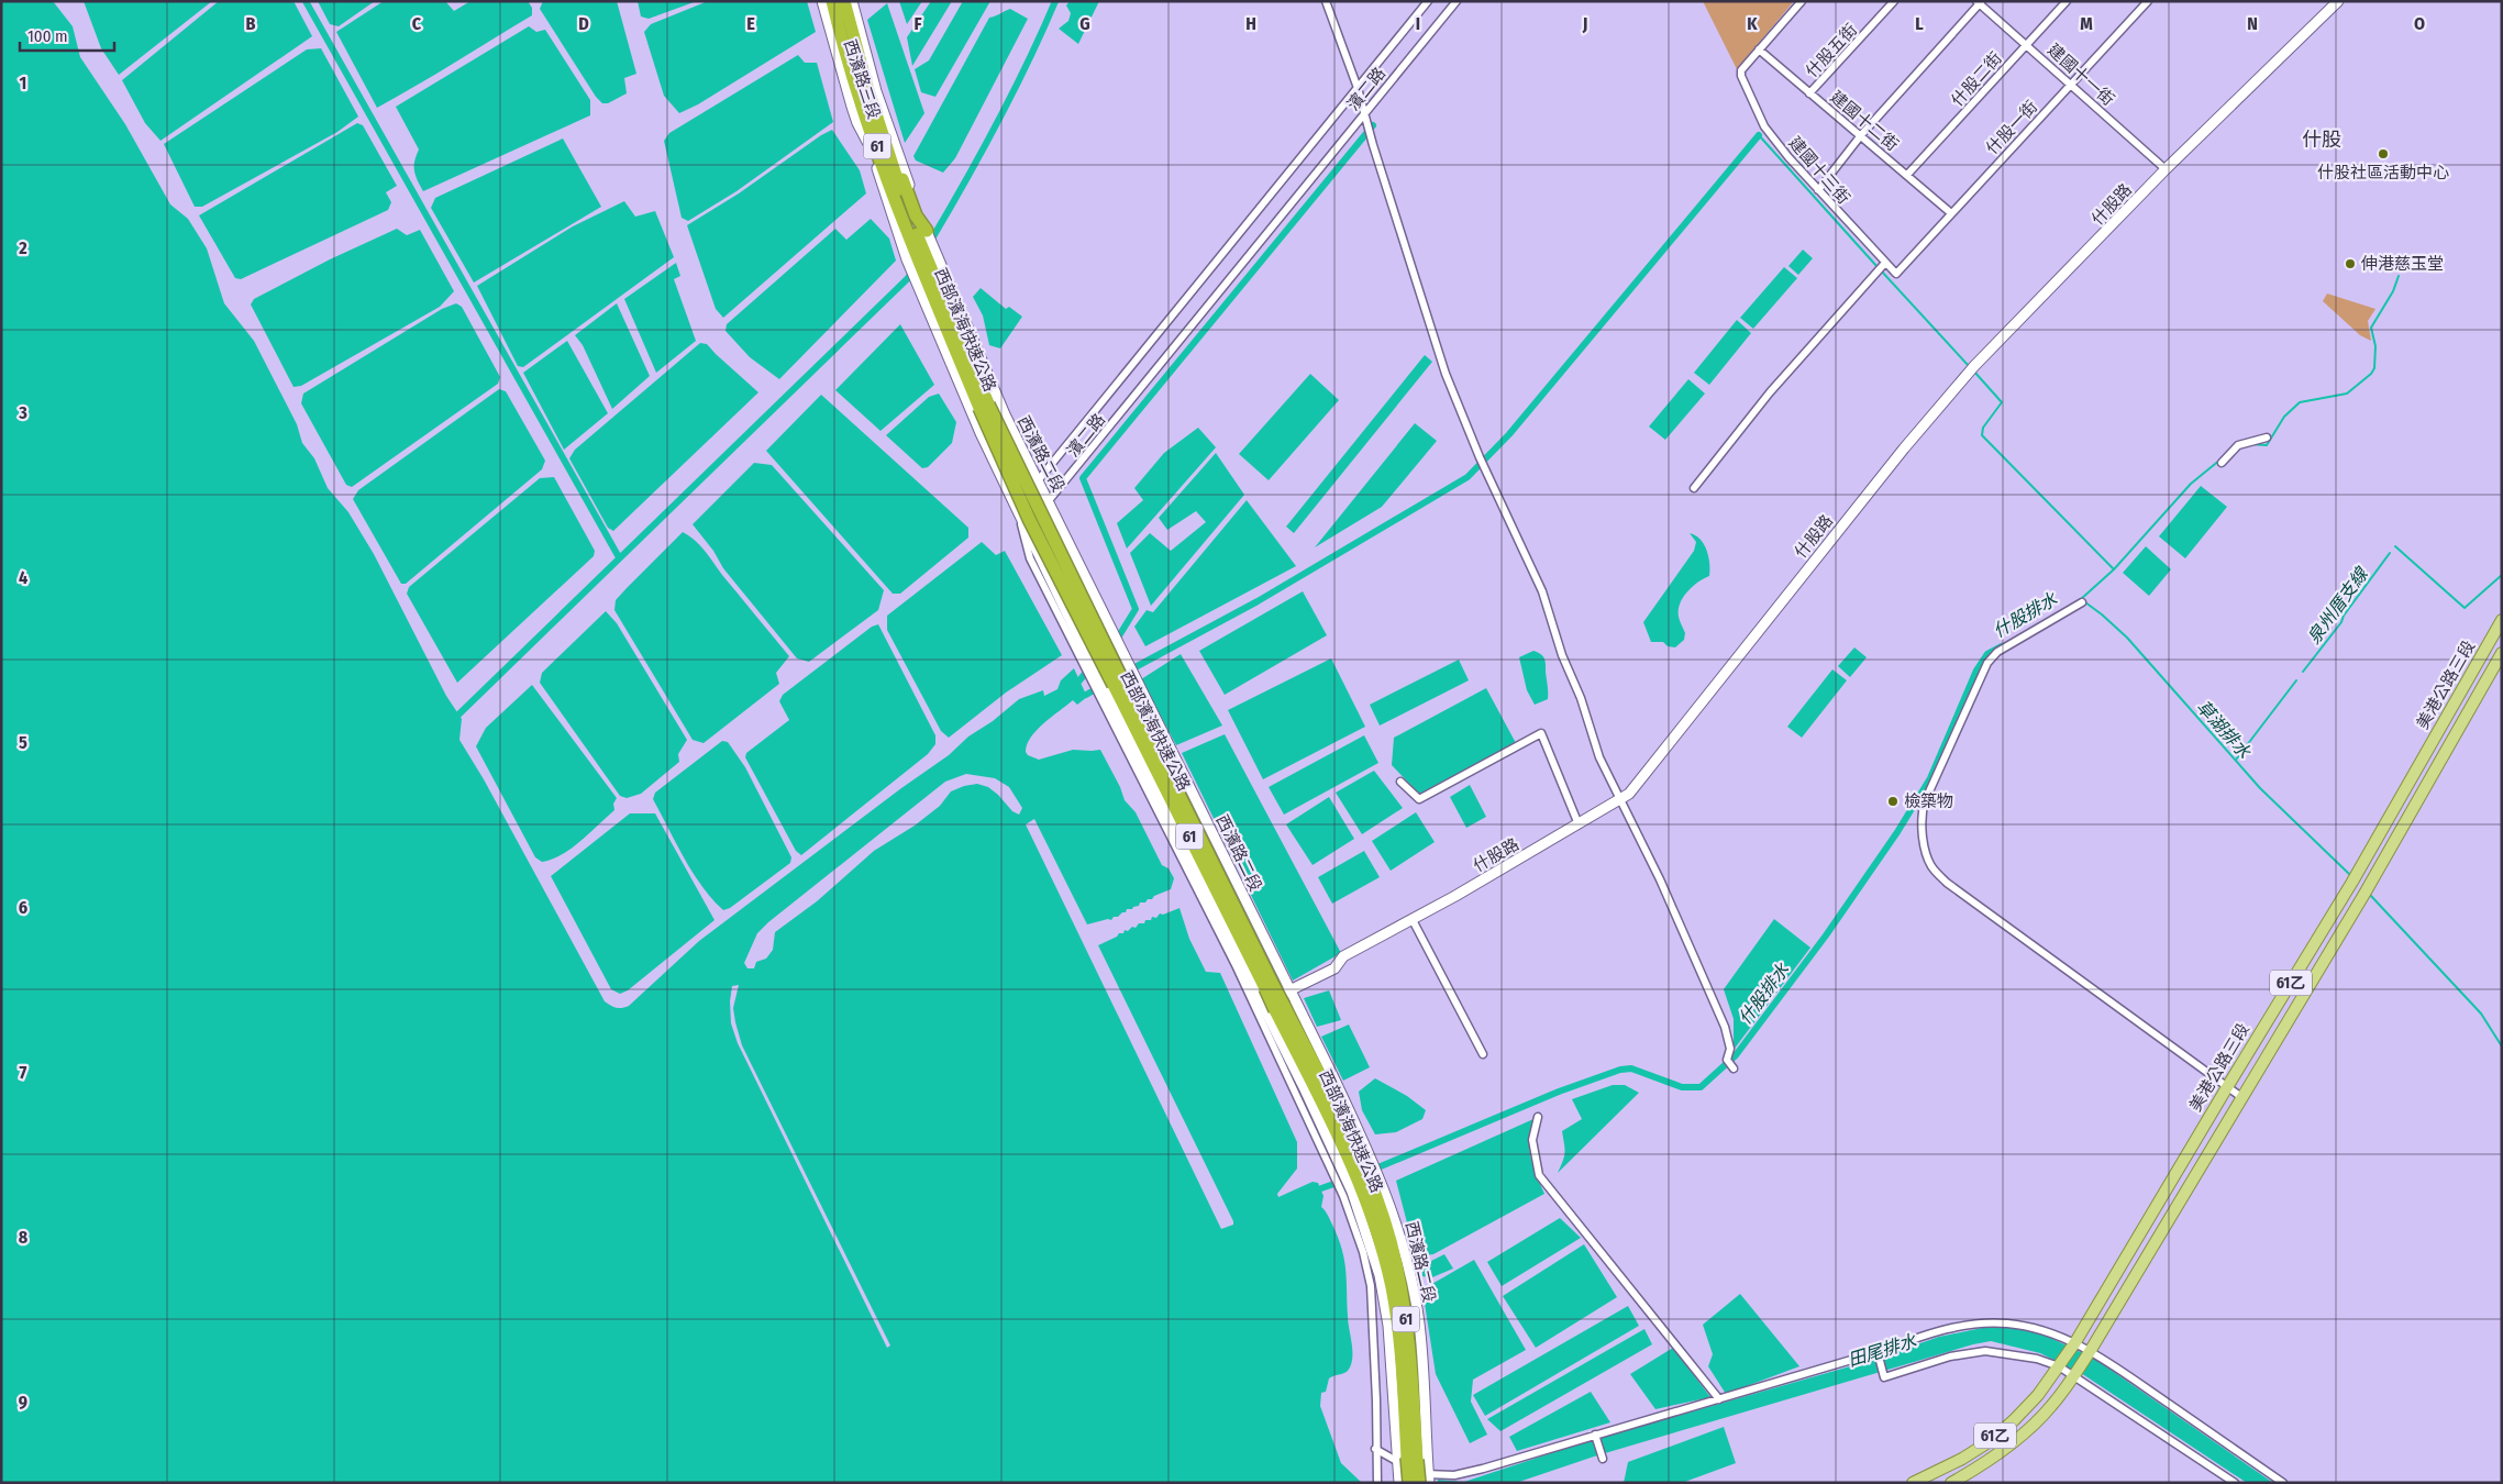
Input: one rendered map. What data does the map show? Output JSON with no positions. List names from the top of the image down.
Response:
{
  "streets": {
    "highway": ["61", "西部濱海快速公路"],
    "main road": ["美港公路三段", "61乙"],
    "street": [
      "什股五街",
      "建國十一街",
      "西濱路三段",
      "什股二街",
      "濱二路",
      "建國十二街",
      "什股一街",
      "建國十三街",
      "什股路",
      "西濱路二段"
    ]
  },
  "crossings": [
    ["什股五街", "建國十二街"],
    ["建國十一街", "什股二街"],
    ["建國十一街", "什股一街"],
    ["建國十一街", "什股路"],
    ["西濱路三段", "西部濱海快速公路"],
    ["什股二街", "建國十二街"],
    ["濱二路", "西濱路二段"],
    ["建國十二街", "什股一街"],
    ["建國十二街", "建國十三街"],
    ["什股一街", "建國十三街"],
    ["什股路", "西濱路二段"],
    ["西部濱海快速公路", "西濱路二段"]
  ],
  "districts": ["什股"],
  "water": [
    "泉州厝支線",
    "什股排水",
    "草湖排水",
    "田尾排水"
  ],
  "places": ["什股社區活動中心", "伸港慈玉堂", "檢築物"],
  "scale_bar": "100 m",
  "grid": {
    "columns": [
      "B",
      "C",
      "D",
      "E",
      "F",
      "G",
      "H",
      "I",
      "J",
      "K",
      "L",
      "M",
      "N",
      "O"
    ],
    "rows": [
      "1",
      "2",
      "3",
      "4",
      "5",
      "6",
      "7",
      "8",
      "9"
    ]
  }
}
